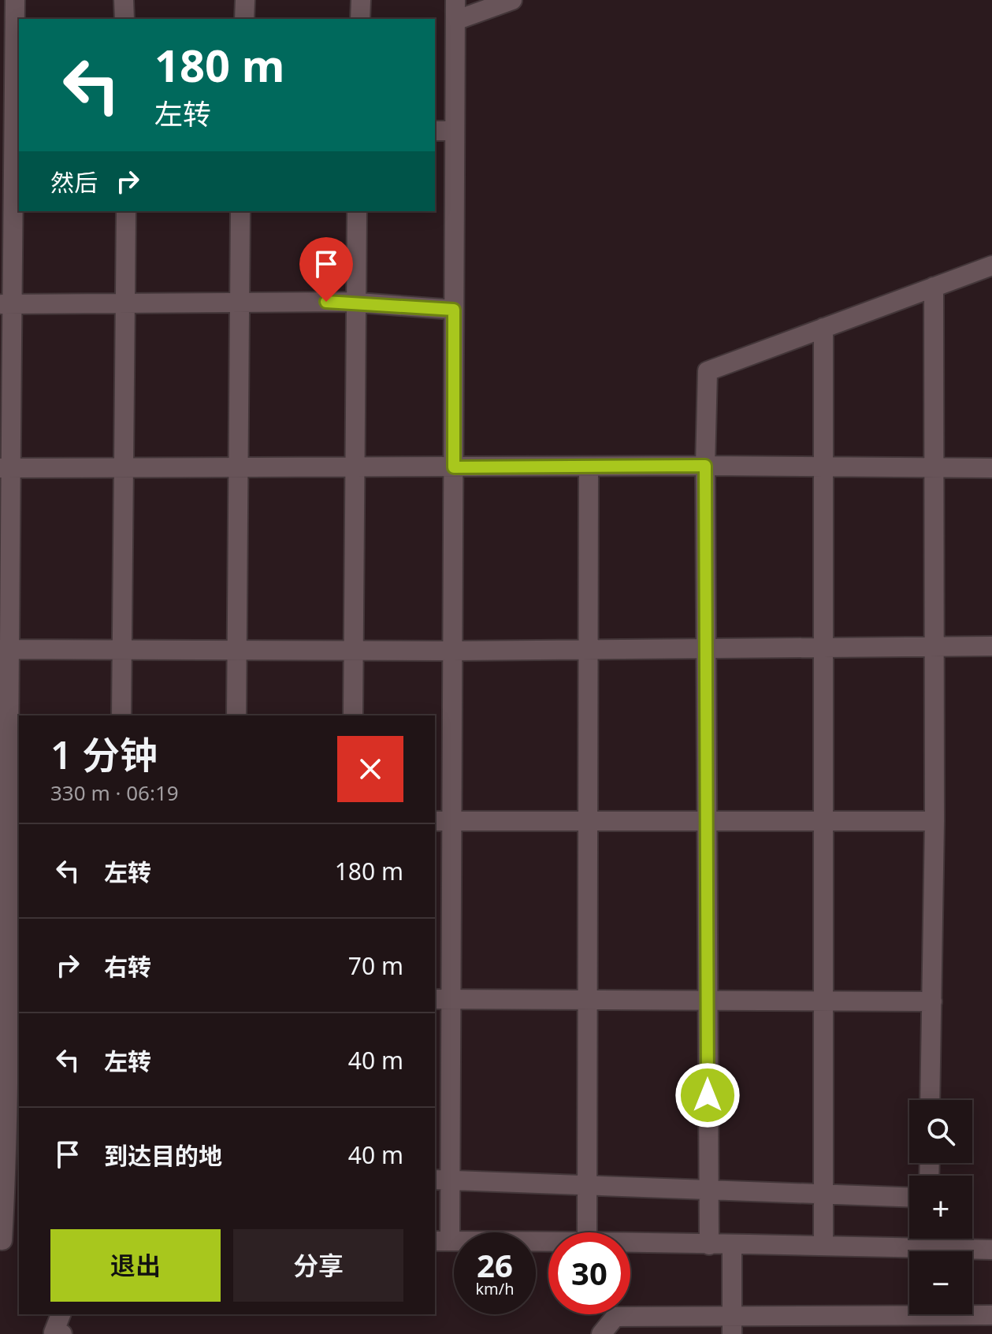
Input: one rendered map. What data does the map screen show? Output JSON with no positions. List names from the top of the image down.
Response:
{
  "page": {
    "turn": ["180 m", "左转"],
    "then": "然后",
    "heading": ["1 分钟", "330 m · 06:19"],
    "list": [
      {
        "name": "左转",
        "value": "180 m"
      },
      {
        "name": "右转",
        "value": "70 m"
      },
      {
        "name": "左转",
        "value": "40 m"
      },
      {
        "name": "到达目的地",
        "value": "40 m"
      }
    ],
    "map_buttons": ["+", "−"],
    "buttons": ["退出", "分享"],
    "speed": "26 km/h",
    "limit": "30"
  }
}
